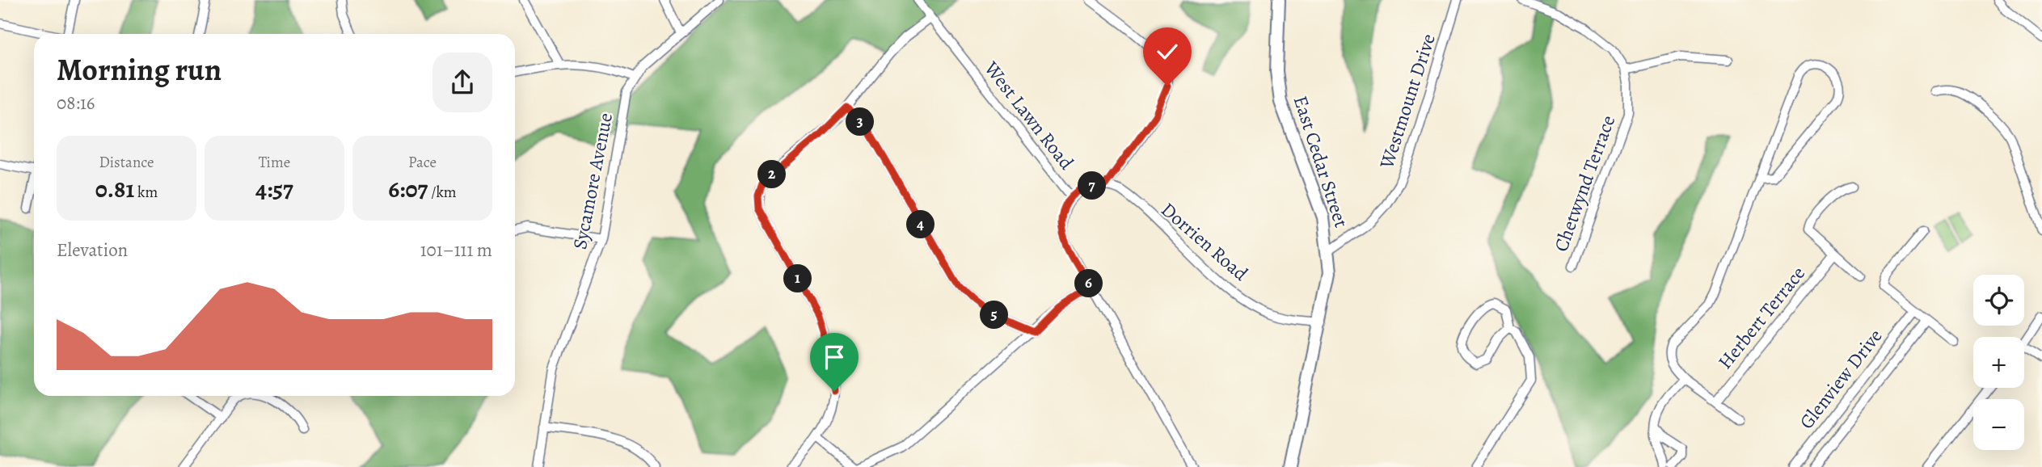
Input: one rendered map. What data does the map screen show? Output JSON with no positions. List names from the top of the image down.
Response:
{
  "streets": {
    "main road": ["East Cedar Street"],
    "street": [
      "Westmount Drive",
      "West Lawn Road",
      "Sycamore Avenue",
      "Chetwynd Terrace",
      "Dorrien Road",
      "Herbert Terrace",
      "Glenview Drive"
    ]
  },
  "crossings": [
    ["Westmount Drive", "East Cedar Street"],
    ["East Cedar Street", "Dorrien Road"]
  ],
  "page": {
    "heading": ["Morning run", "08:16"],
    "pins": [
      "3",
      "2",
      "7",
      "4",
      "1",
      "6",
      "5"
    ],
    "stats": [
      ["Distance", "0.81 km"],
      ["Time", "4:57"],
      ["Pace", "6:07 /km"]
    ],
    "chart": ["Elevation", "101–111 m"],
    "map_buttons": ["+", "−"]
  }
}
